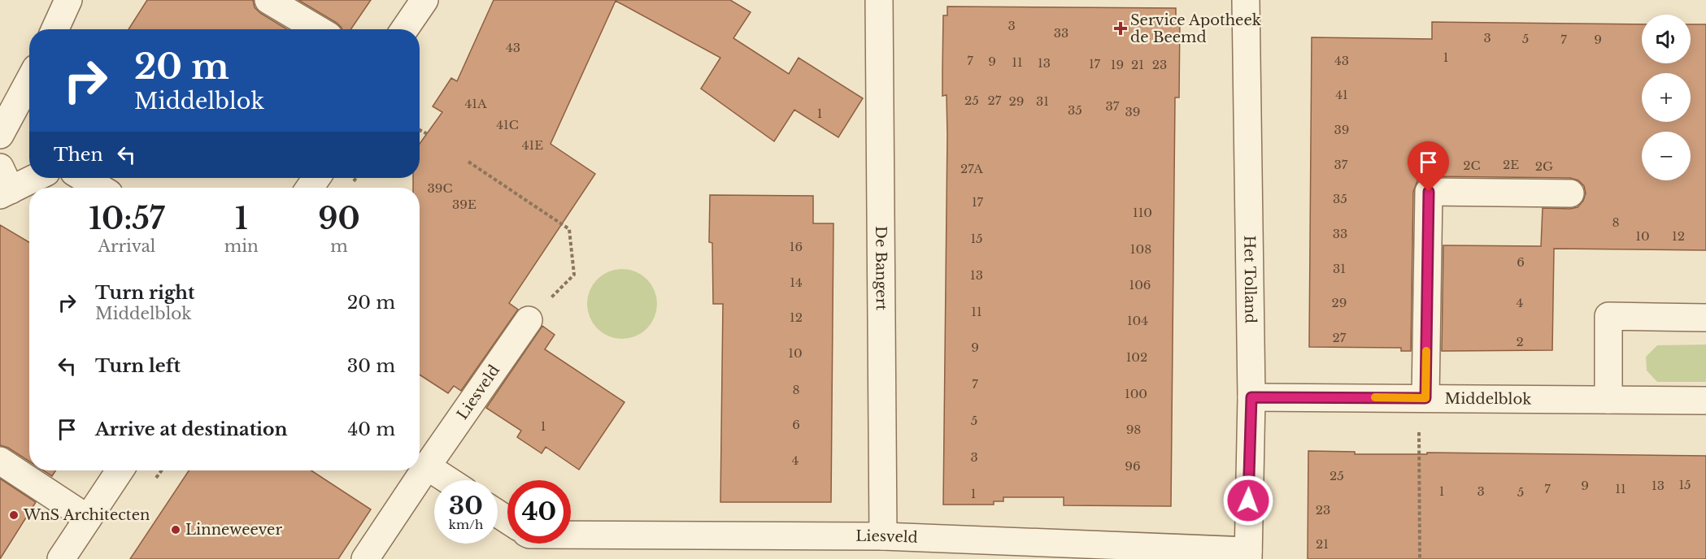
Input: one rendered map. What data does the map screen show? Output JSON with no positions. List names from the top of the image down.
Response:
{
  "streets": {
    "street": [
      "De Bangert",
      "Het Tolland",
      "Liesveld",
      "Middelblok"
    ]
  },
  "crossings": [
    ["De Bangert", "Liesveld"],
    ["Het Tolland", "Liesveld"],
    ["Het Tolland", "Middelblok"]
  ],
  "places": {
    "health": ["Service Apotheek de Beemd"],
    "other": ["WnS Architecten", "Linneweever"]
  },
  "house_numbers": [
    "3",
    "33",
    "3",
    "5",
    "7",
    "9",
    "43",
    "1",
    "7",
    "43",
    "9",
    "11",
    "13",
    "17",
    "19",
    "21",
    "23",
    "41",
    "25",
    "27",
    "29",
    "31",
    "41A",
    "37",
    "35",
    "39",
    "1",
    "41C",
    "39",
    "41E",
    "37",
    "2E",
    "2C",
    "2G",
    "27A",
    "39C",
    "35",
    "17",
    "39E",
    "110",
    "8",
    "33",
    "10",
    "12",
    "15",
    "16",
    "108",
    "6",
    "31",
    "13",
    "14",
    "106",
    "29",
    "4",
    "11",
    "12",
    "104",
    "27",
    "2",
    "9",
    "10",
    "102",
    "7",
    "8",
    "100",
    "5",
    "6",
    "1",
    "98",
    "3",
    "4",
    "96",
    "25",
    "15",
    "9",
    "13",
    "7",
    "11",
    "1",
    "3",
    "5",
    "1",
    "23",
    "21"
  ],
  "page": {
    "map_buttons": ["+", "−"],
    "turn": ["20 m", "Middelblok"],
    "then": "Then",
    "eta": [
      "10:57",
      "Arrival",
      "1",
      "min",
      "90",
      "m"
    ],
    "list": [
      {
        "name": "Turn right",
        "note": "Middelblok",
        "value": "20 m"
      },
      {
        "name": "Turn left",
        "value": "30 m"
      },
      {
        "name": "Arrive at destination",
        "value": "40 m"
      }
    ],
    "speed": "30 km/h",
    "limit": "40"
  }
}
